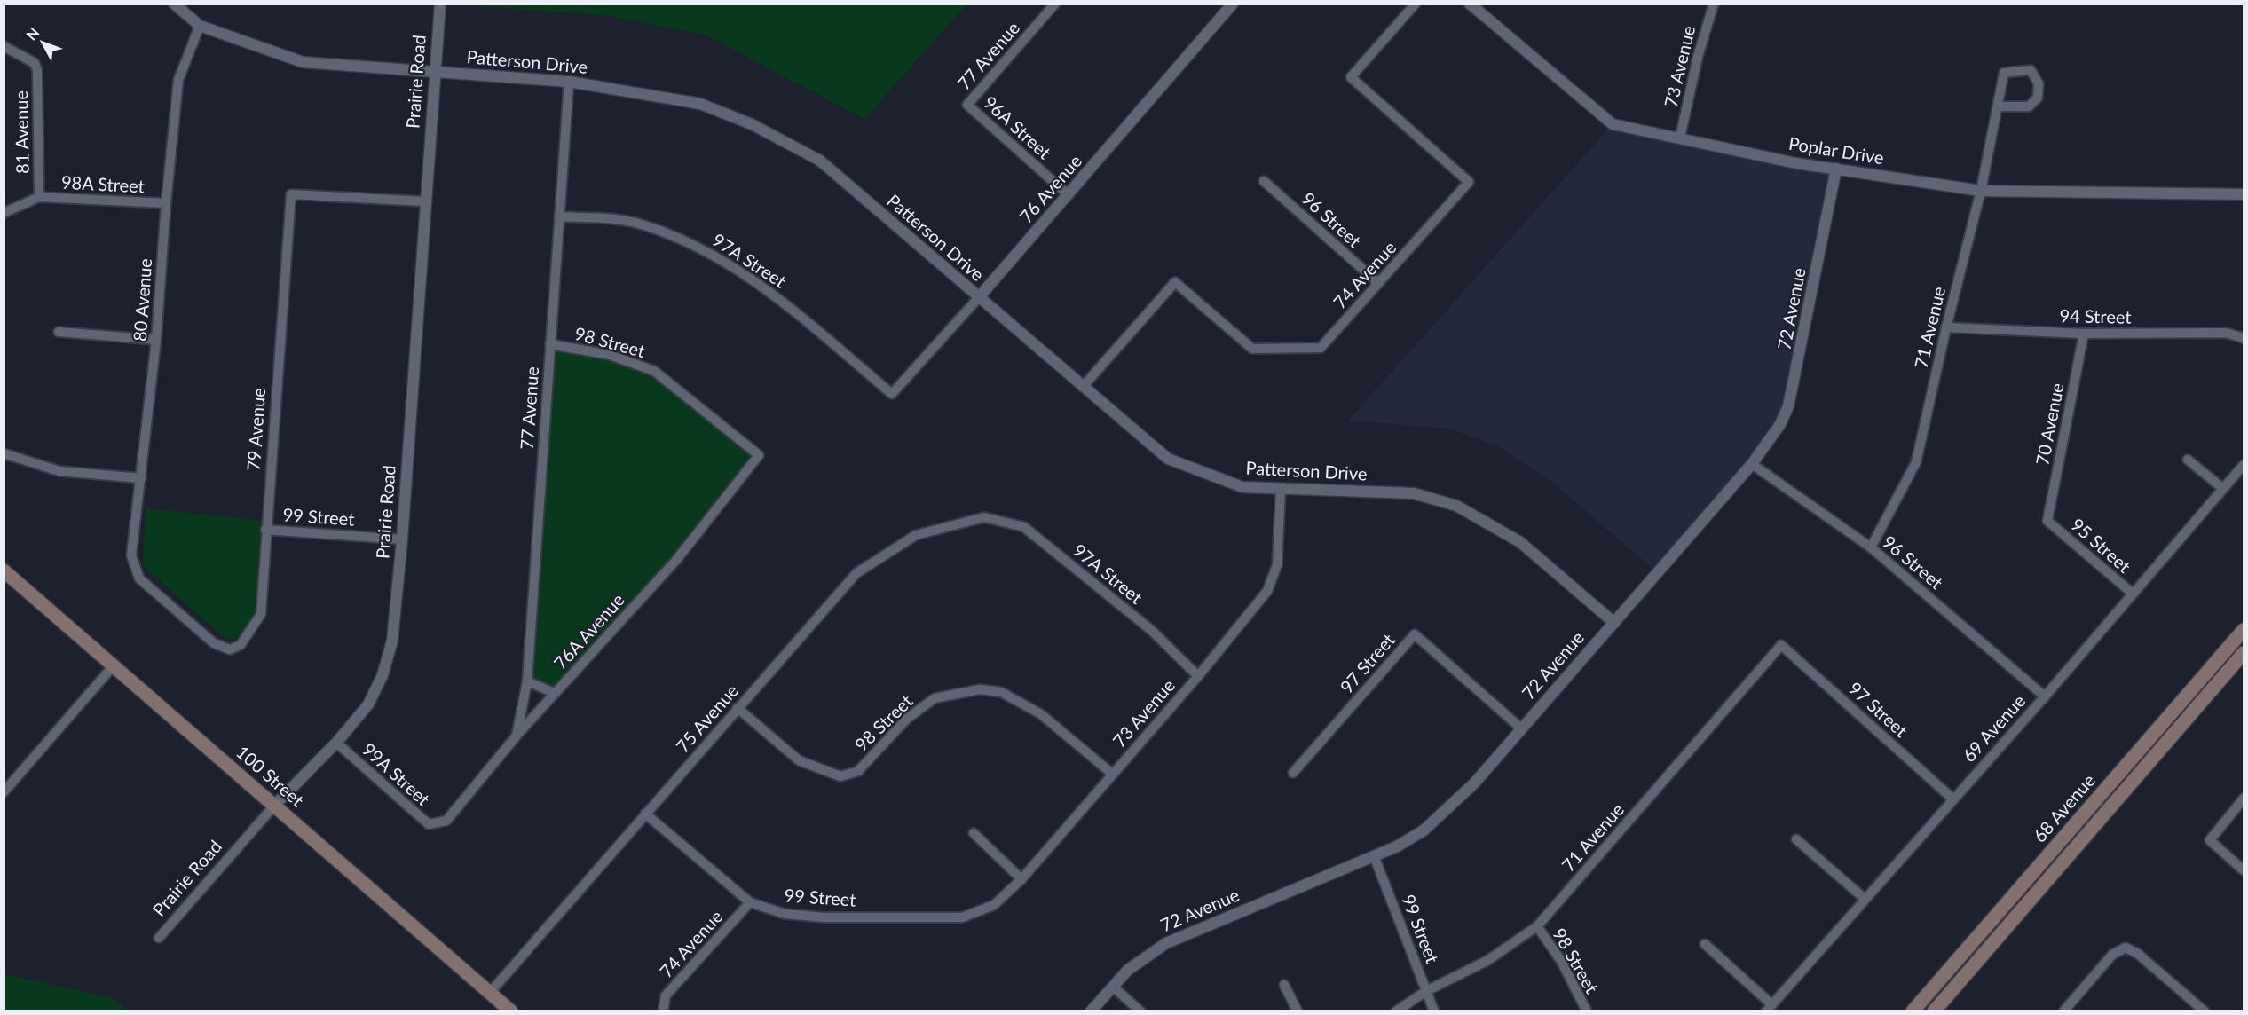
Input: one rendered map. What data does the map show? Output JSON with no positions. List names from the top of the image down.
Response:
{
  "streets": {
    "main road": ["100 Street", "68 Avenue"],
    "street": [
      "77 Avenue",
      "Patterson Drive",
      "73 Avenue",
      "Prairie Road",
      "96A Street",
      "81 Avenue",
      "Poplar Drive",
      "98A Street",
      "76 Avenue",
      "96 Street",
      "97A Street",
      "74 Avenue",
      "80 Avenue",
      "72 Avenue",
      "94 Street",
      "71 Avenue",
      "98 Street",
      "70 Avenue",
      "79 Avenue",
      "99 Street",
      "95 Street",
      "76A Avenue",
      "97 Street",
      "75 Avenue",
      "69 Avenue",
      "99A Street"
    ]
  },
  "crossings": [
    ["77 Avenue", "Patterson Drive"],
    ["77 Avenue", "96A Street"],
    ["77 Avenue", "97A Street"],
    ["77 Avenue", "98 Street"],
    ["77 Avenue", "76A Avenue"],
    ["Patterson Drive", "73 Avenue"],
    ["Patterson Drive", "Prairie Road"],
    ["Patterson Drive", "76 Avenue"],
    ["Patterson Drive", "74 Avenue"],
    ["Patterson Drive", "80 Avenue"],
    ["Patterson Drive", "72 Avenue"],
    ["73 Avenue", "Poplar Drive"],
    ["73 Avenue", "97A Street"],
    ["73 Avenue", "98 Street"],
    ["73 Avenue", "99 Street"],
    ["Prairie Road", "79 Avenue"],
    ["Prairie Road", "99 Street"],
    ["Prairie Road", "99A Street"],
    ["Prairie Road", "100 Street"],
    ["96A Street", "76 Avenue"],
    ["81 Avenue", "98A Street"],
    ["Poplar Drive", "72 Avenue"],
    ["Poplar Drive", "71 Avenue"],
    ["98A Street", "80 Avenue"],
    ["76 Avenue", "97A Street"],
    ["96 Street", "74 Avenue"],
    ["96 Street", "72 Avenue"],
    ["96 Street", "71 Avenue"],
    ["96 Street", "69 Avenue"],
    ["97A Street", "75 Avenue"],
    ["74 Avenue", "99 Street"],
    ["80 Avenue", "79 Avenue"],
    ["72 Avenue", "99 Street"],
    ["72 Avenue", "97 Street"],
    ["94 Street", "71 Avenue"],
    ["94 Street", "70 Avenue"],
    ["71 Avenue", "98 Street"],
    ["71 Avenue", "99 Street"],
    ["71 Avenue", "97 Street"],
    ["98 Street", "76A Avenue"],
    ["98 Street", "75 Avenue"],
    ["70 Avenue", "95 Street"],
    ["79 Avenue", "99 Street"],
    ["99 Street", "75 Avenue"],
    ["95 Street", "69 Avenue"],
    ["76A Avenue", "99A Street"],
    ["97 Street", "69 Avenue"],
    ["75 Avenue", "100 Street"]
  ],
  "north": "top left"
}
